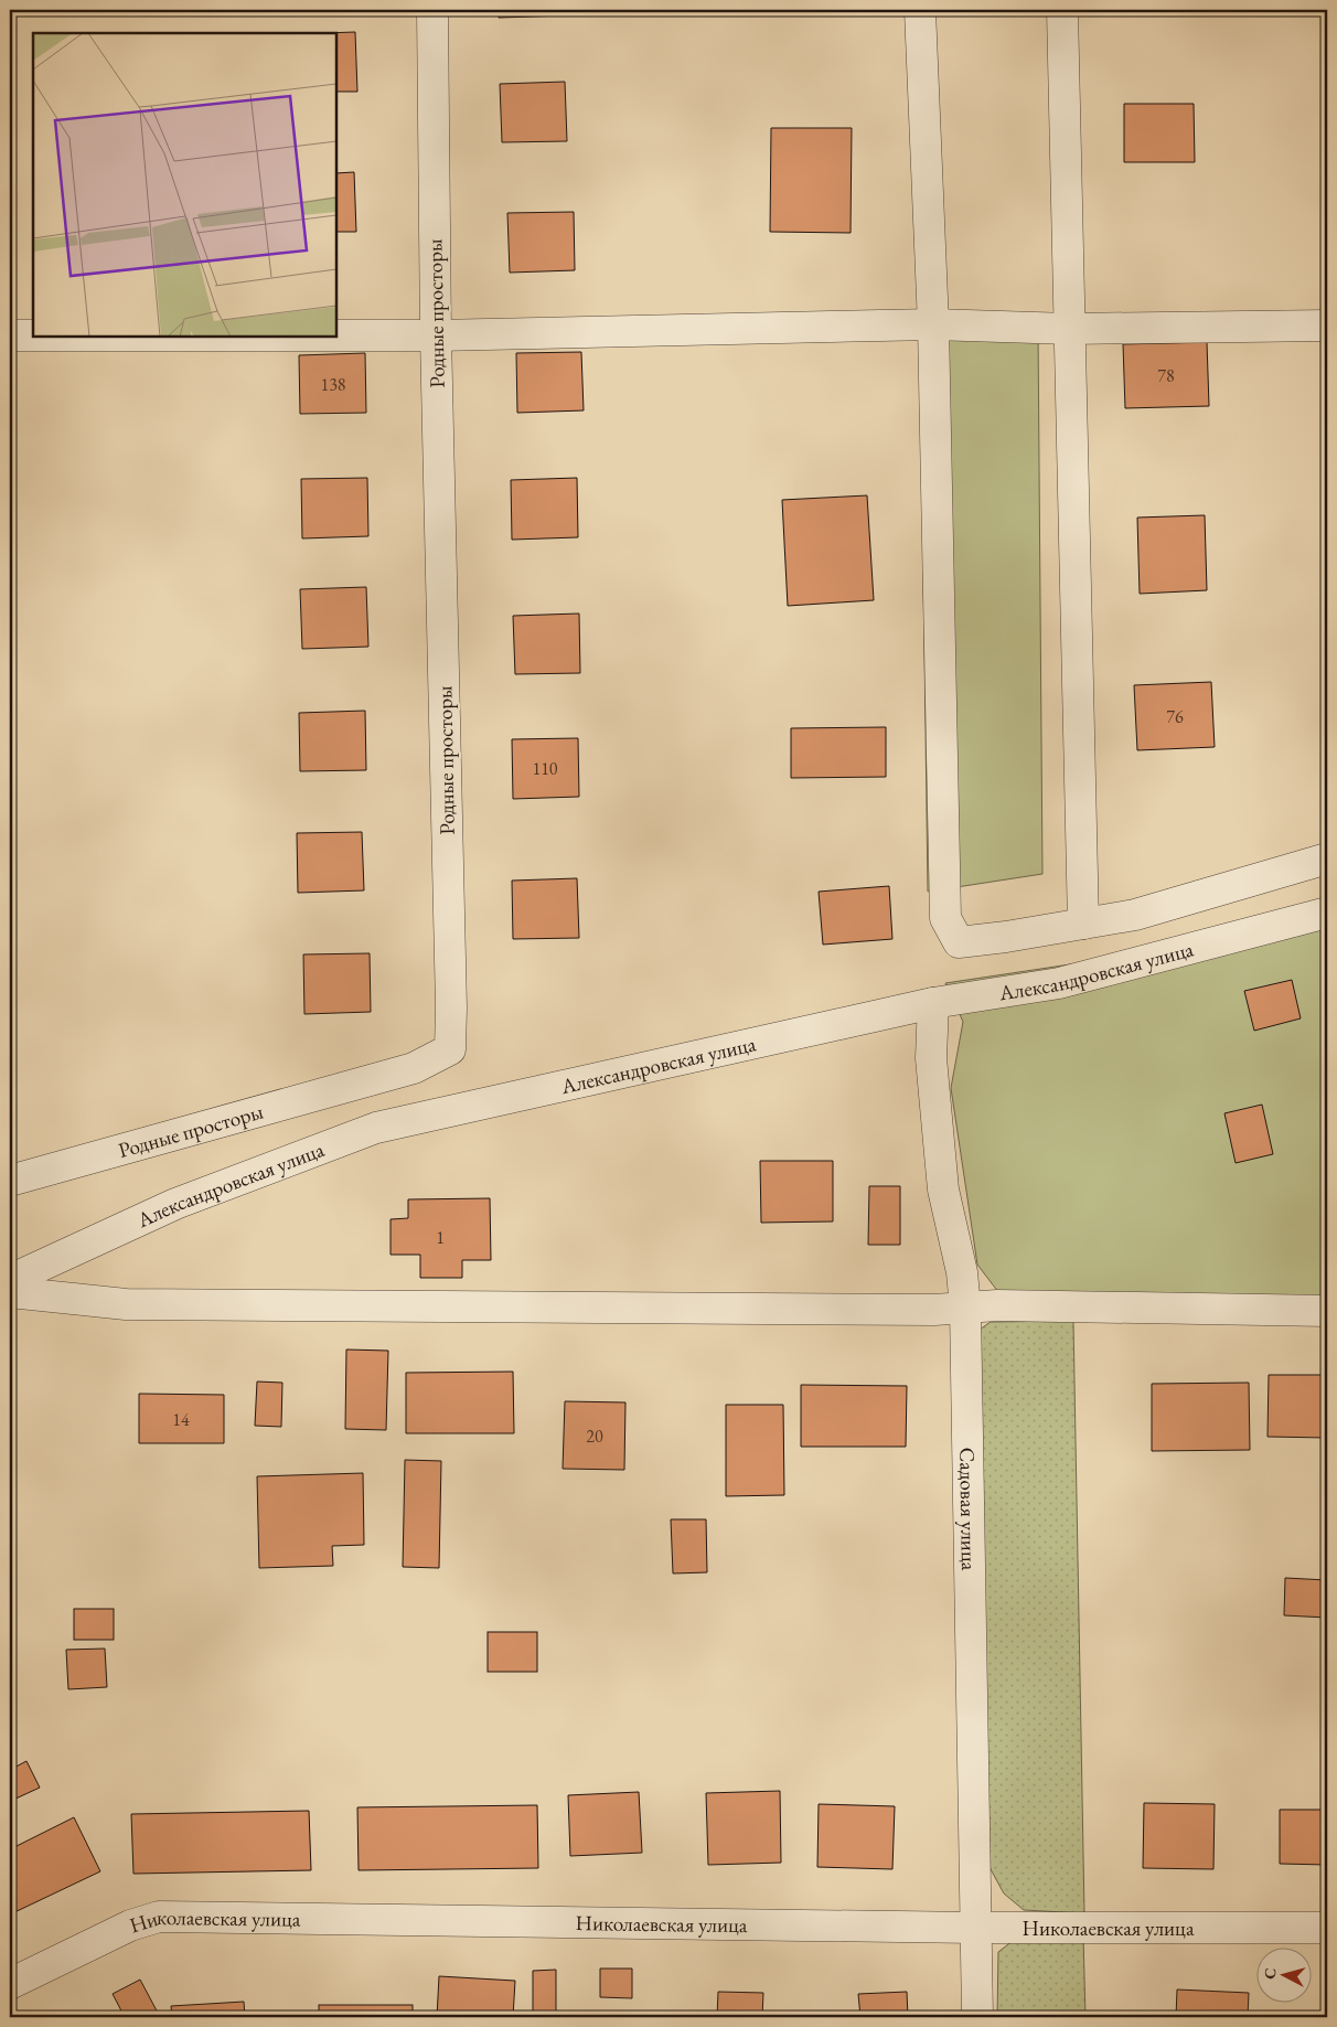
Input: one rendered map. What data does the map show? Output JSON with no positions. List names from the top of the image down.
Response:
{
  "streets": {
    "street": [
      "Родные просторы",
      "Александровская улица",
      "Садовая улица",
      "Николаевская улица"
    ]
  },
  "crossings": [
    ["Александровская улица", "Садовая улица"],
    ["Садовая улица", "Николаевская улица"]
  ],
  "house_numbers": [
    "78",
    "138",
    "76",
    "110",
    "1",
    "14",
    "20"
  ],
  "north": "left"
}
